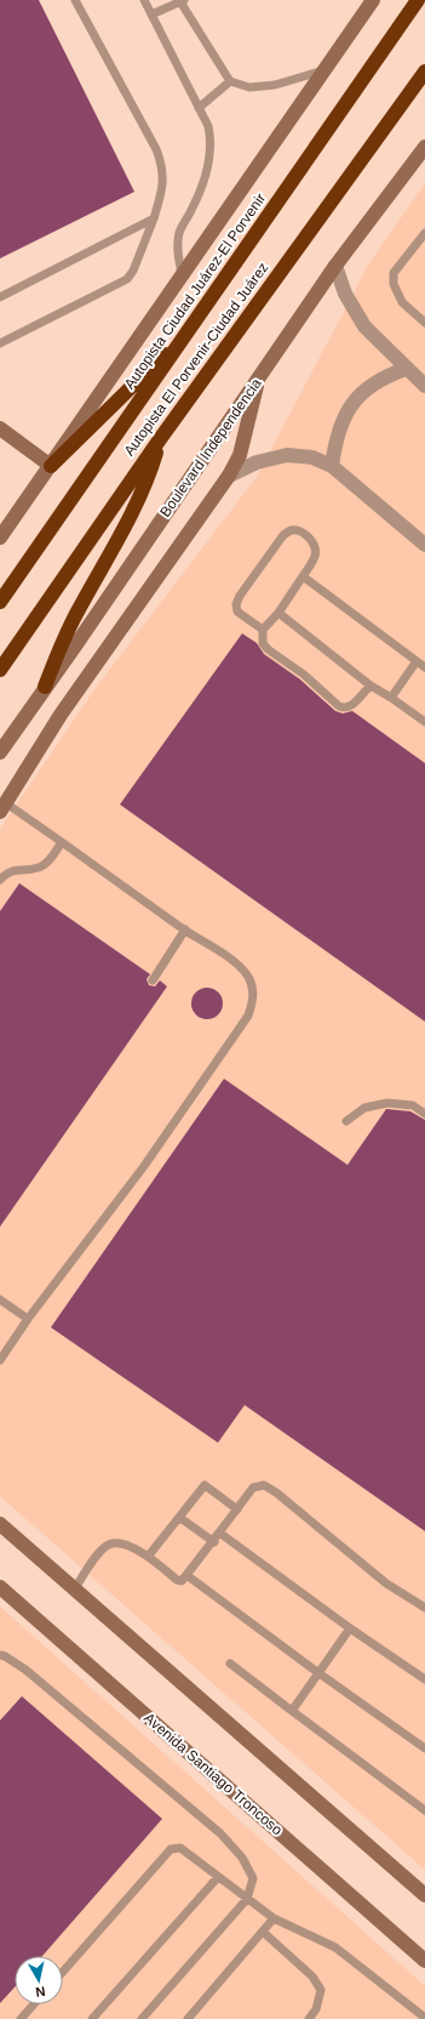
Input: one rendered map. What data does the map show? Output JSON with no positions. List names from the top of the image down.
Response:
{
  "streets": {
    "highway": ["Autopista Ciudad Juárez-El Porvenir", "Autopista El Porvenir-Ciudad Juárez"],
    "main road": ["Boulevard Independencia", "Avenida Santiago Troncoso"]
  },
  "north": "bottom"
}
